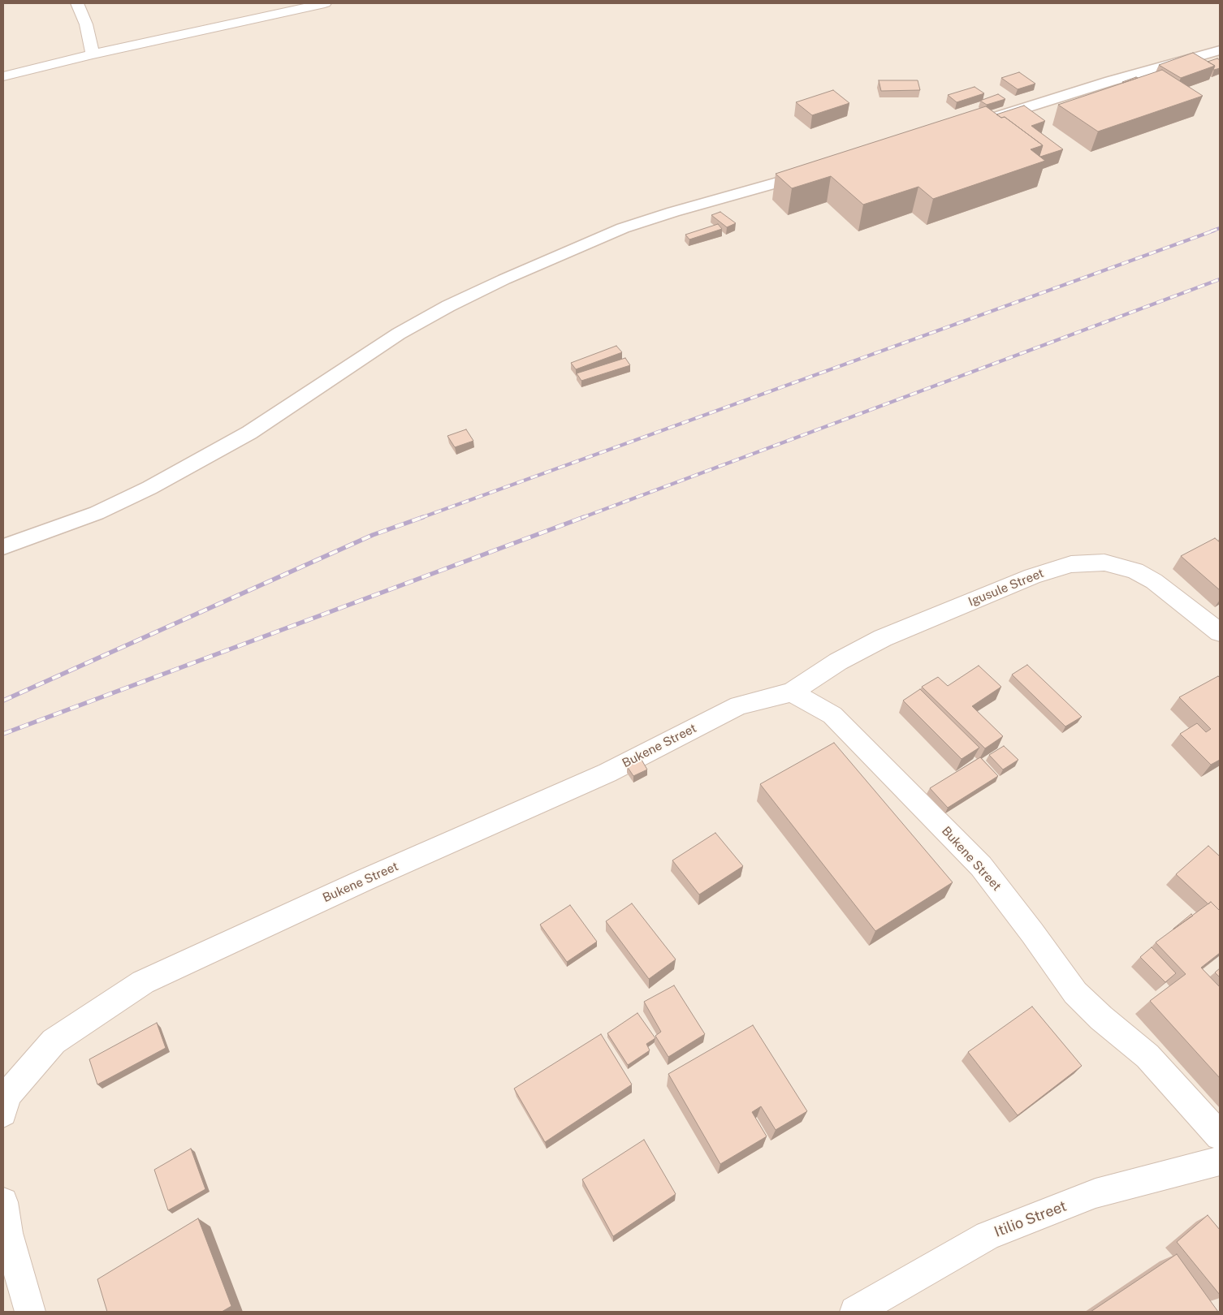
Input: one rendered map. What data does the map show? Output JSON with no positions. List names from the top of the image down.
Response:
{
  "streets": {
    "street": ["Igusule Street", "Bukene Street", "Itilio Street"]
  },
  "crossings": [
    ["Igusule Street", "Bukene Street"]
  ]
}
